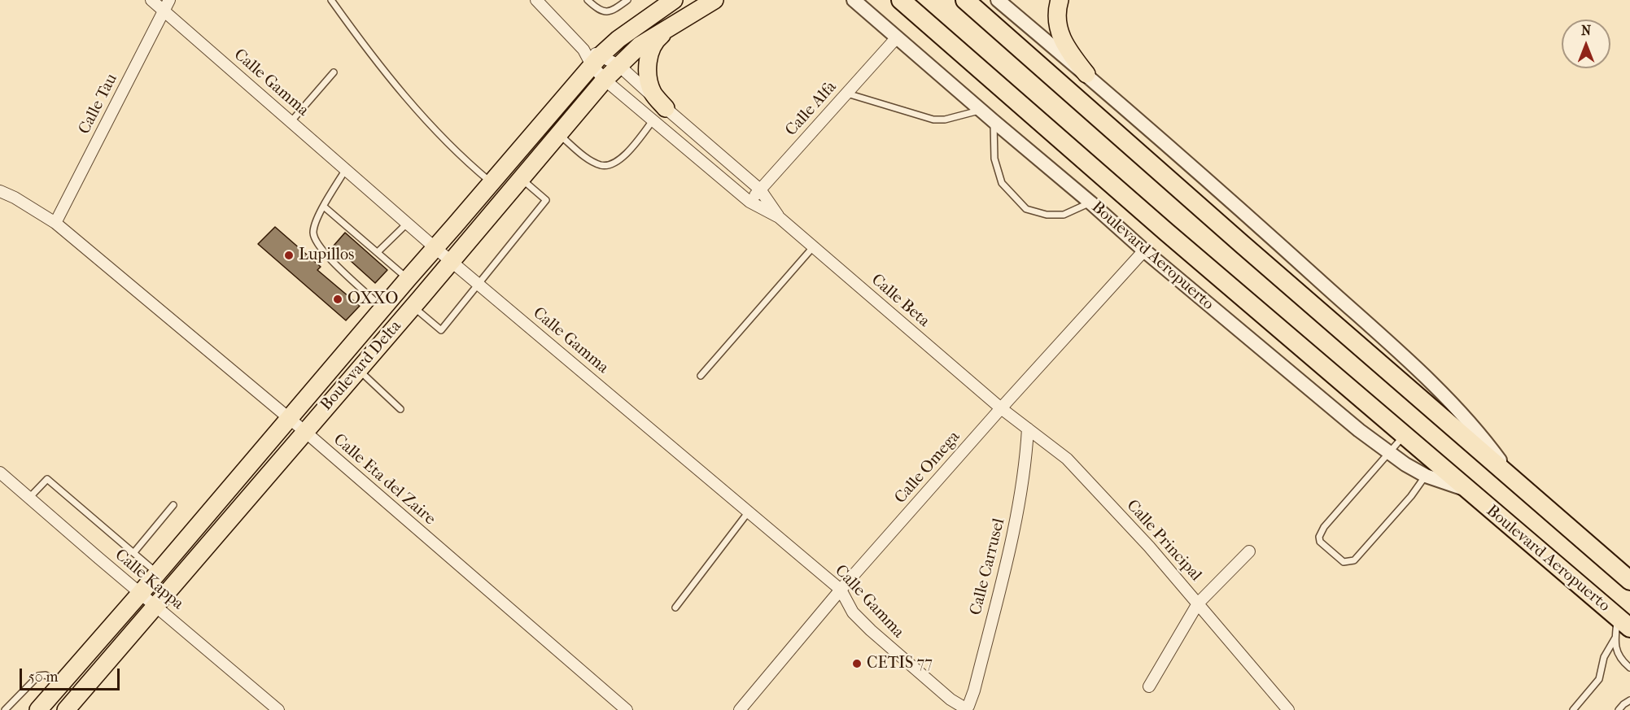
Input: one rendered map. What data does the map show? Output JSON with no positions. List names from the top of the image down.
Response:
{
  "streets": {
    "highway": ["Boulevard Aeropuerto"],
    "main road": ["Boulevard Delta"],
    "street": [
      "Calle Gamma",
      "Calle Tau",
      "Calle Alfa",
      "Calle Beta",
      "Calle Omega",
      "Calle Eta del Zaire",
      "Calle Principal",
      "Calle Carrusel",
      "Calle Kappa"
    ]
  },
  "crossings": [
    ["Calle Gamma", "Calle Tau"],
    ["Calle Gamma", "Boulevard Delta"],
    ["Calle Gamma", "Calle Omega"],
    ["Calle Gamma", "Calle Carrusel"],
    ["Calle Tau", "Calle Eta del Zaire"],
    ["Calle Alfa", "Boulevard Aeropuerto"],
    ["Calle Alfa", "Calle Beta"],
    ["Boulevard Aeropuerto", "Calle Omega"],
    ["Calle Beta", "Boulevard Delta"],
    ["Calle Beta", "Calle Omega"],
    ["Calle Beta", "Calle Principal"],
    ["Boulevard Delta", "Calle Eta del Zaire"],
    ["Boulevard Delta", "Calle Kappa"],
    ["Calle Omega", "Calle Principal"],
    ["Calle Principal", "Calle Carrusel"]
  ],
  "places": ["Lupillos", "OXXO", "CETIS 77"],
  "scale_bar": "50 m",
  "north": "top"
}
